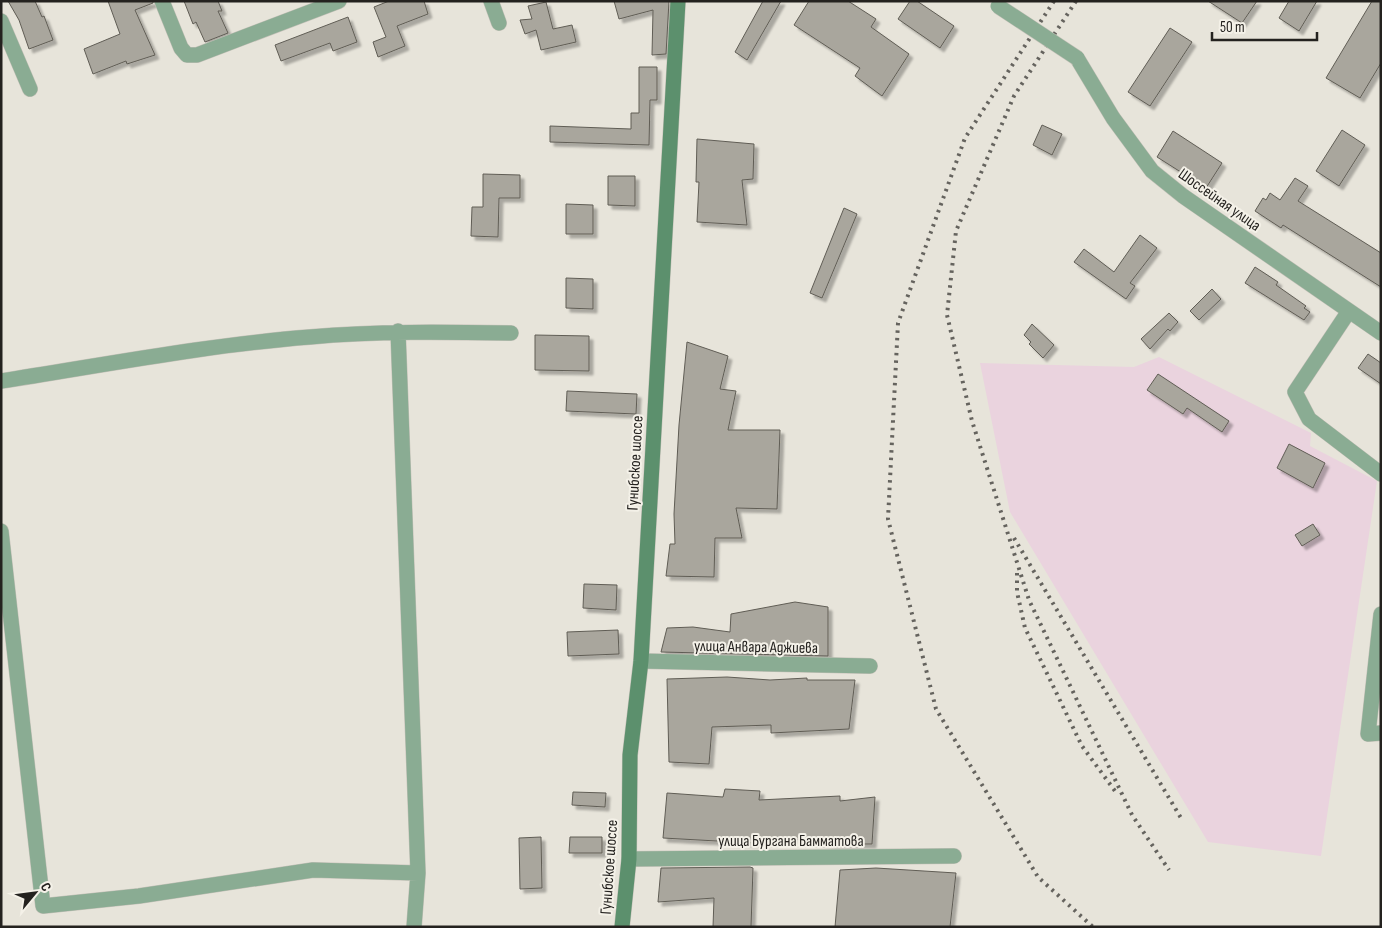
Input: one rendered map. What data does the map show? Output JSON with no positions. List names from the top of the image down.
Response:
{
  "streets": {
    "main road": ["Гунибское шоссе"],
    "street": ["Шоссейная улица", "улица Анвара Аджиева", "улица Бургана Бамматова"]
  },
  "crossings": [
    ["Гунибское шоссе", "улица Анвара Аджиева"],
    ["Гунибское шоссе", "улица Бургана Бамматова"]
  ],
  "scale_bar": "50 m",
  "north": "top right"
}
